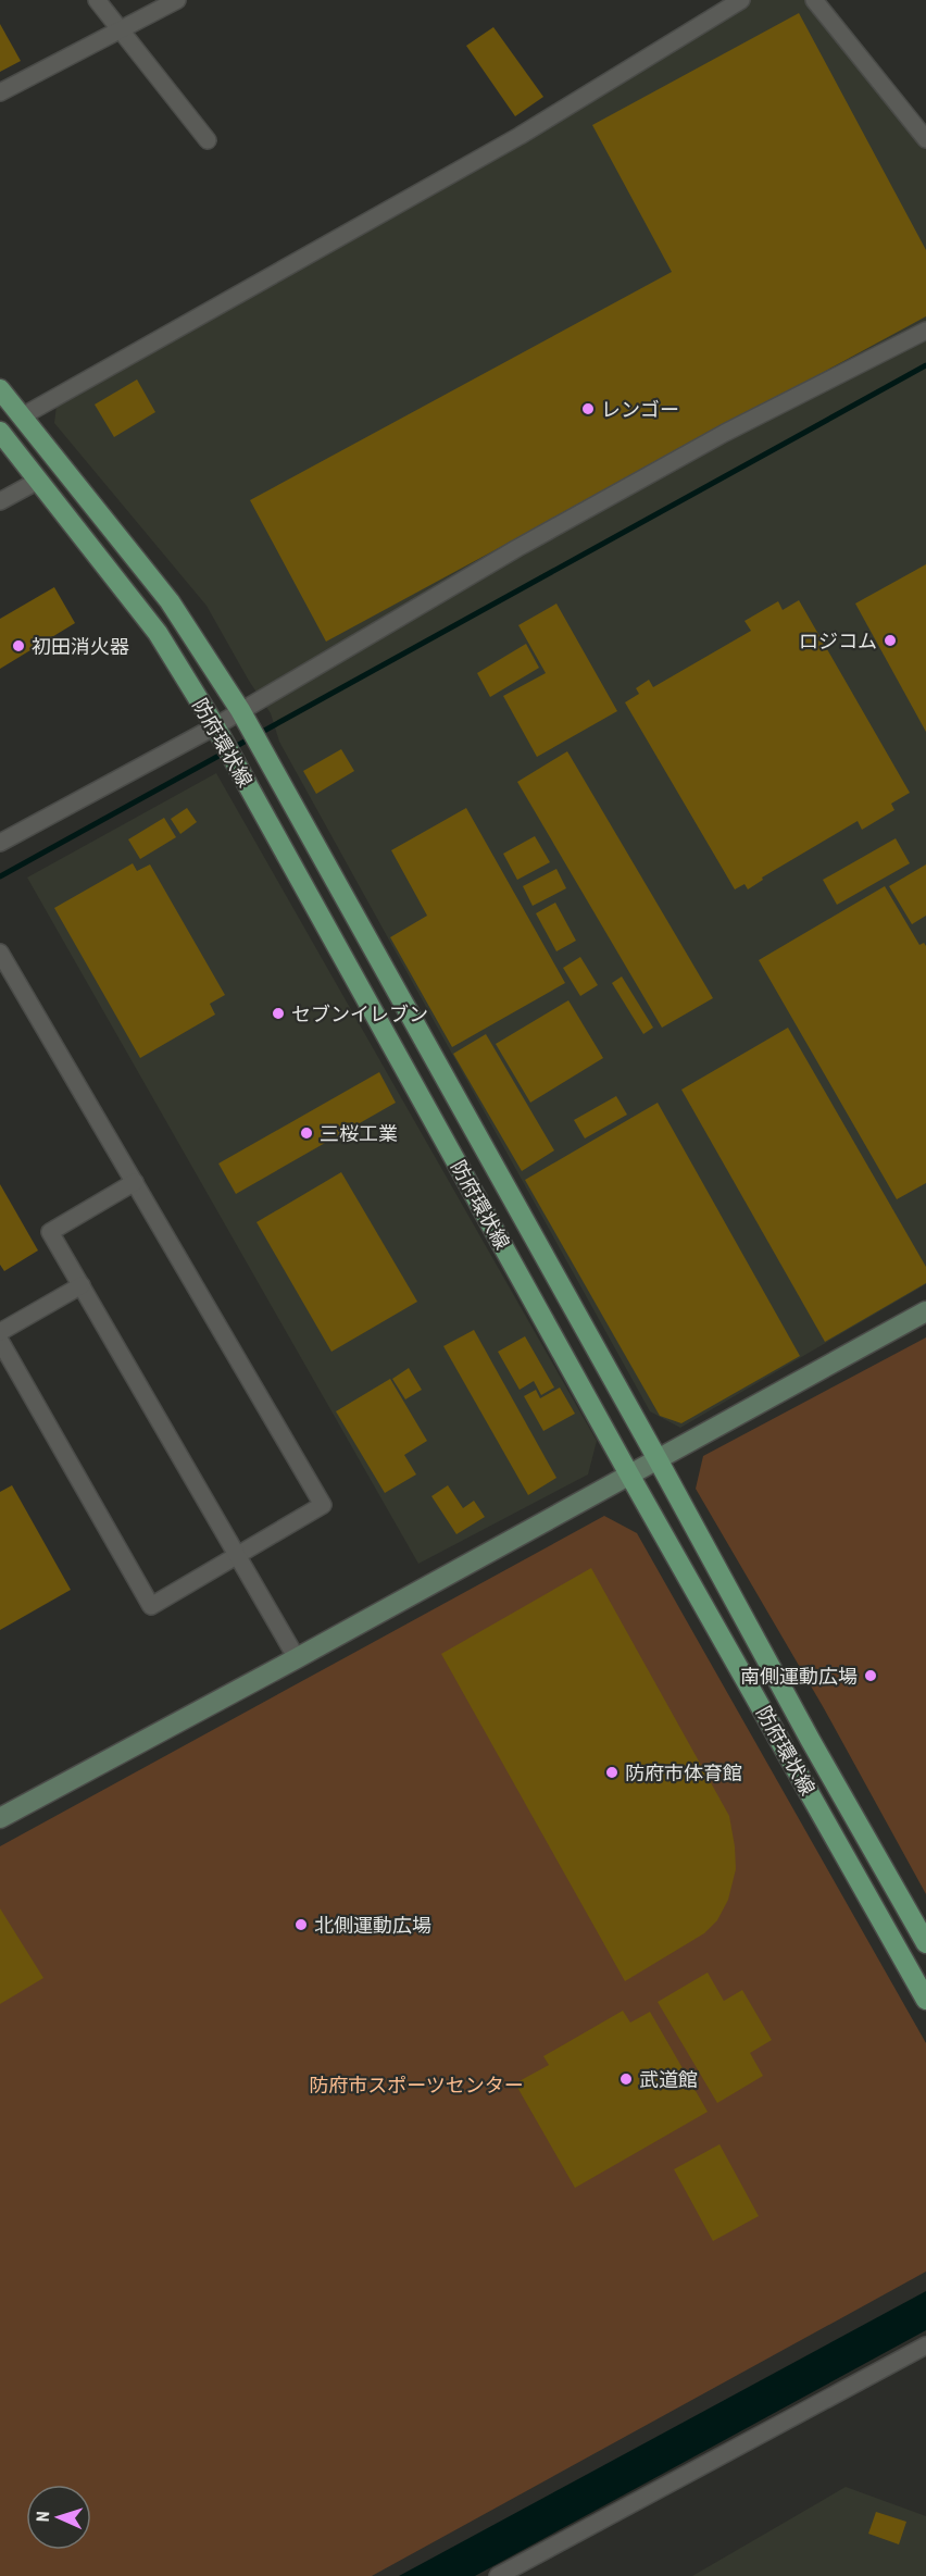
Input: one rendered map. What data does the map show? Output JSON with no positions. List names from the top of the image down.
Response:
{
  "streets": {
    "main road": ["防府環状線"]
  },
  "parks": ["防府市スポーツセンター"],
  "places": [
    "レンゴー",
    "ロジコム",
    "初田消火器",
    "セブンイレブン",
    "三桜工業",
    "南側運動広場",
    "防府市体育館",
    "北側運動広場",
    "武道館"
  ],
  "north": "left"
}
